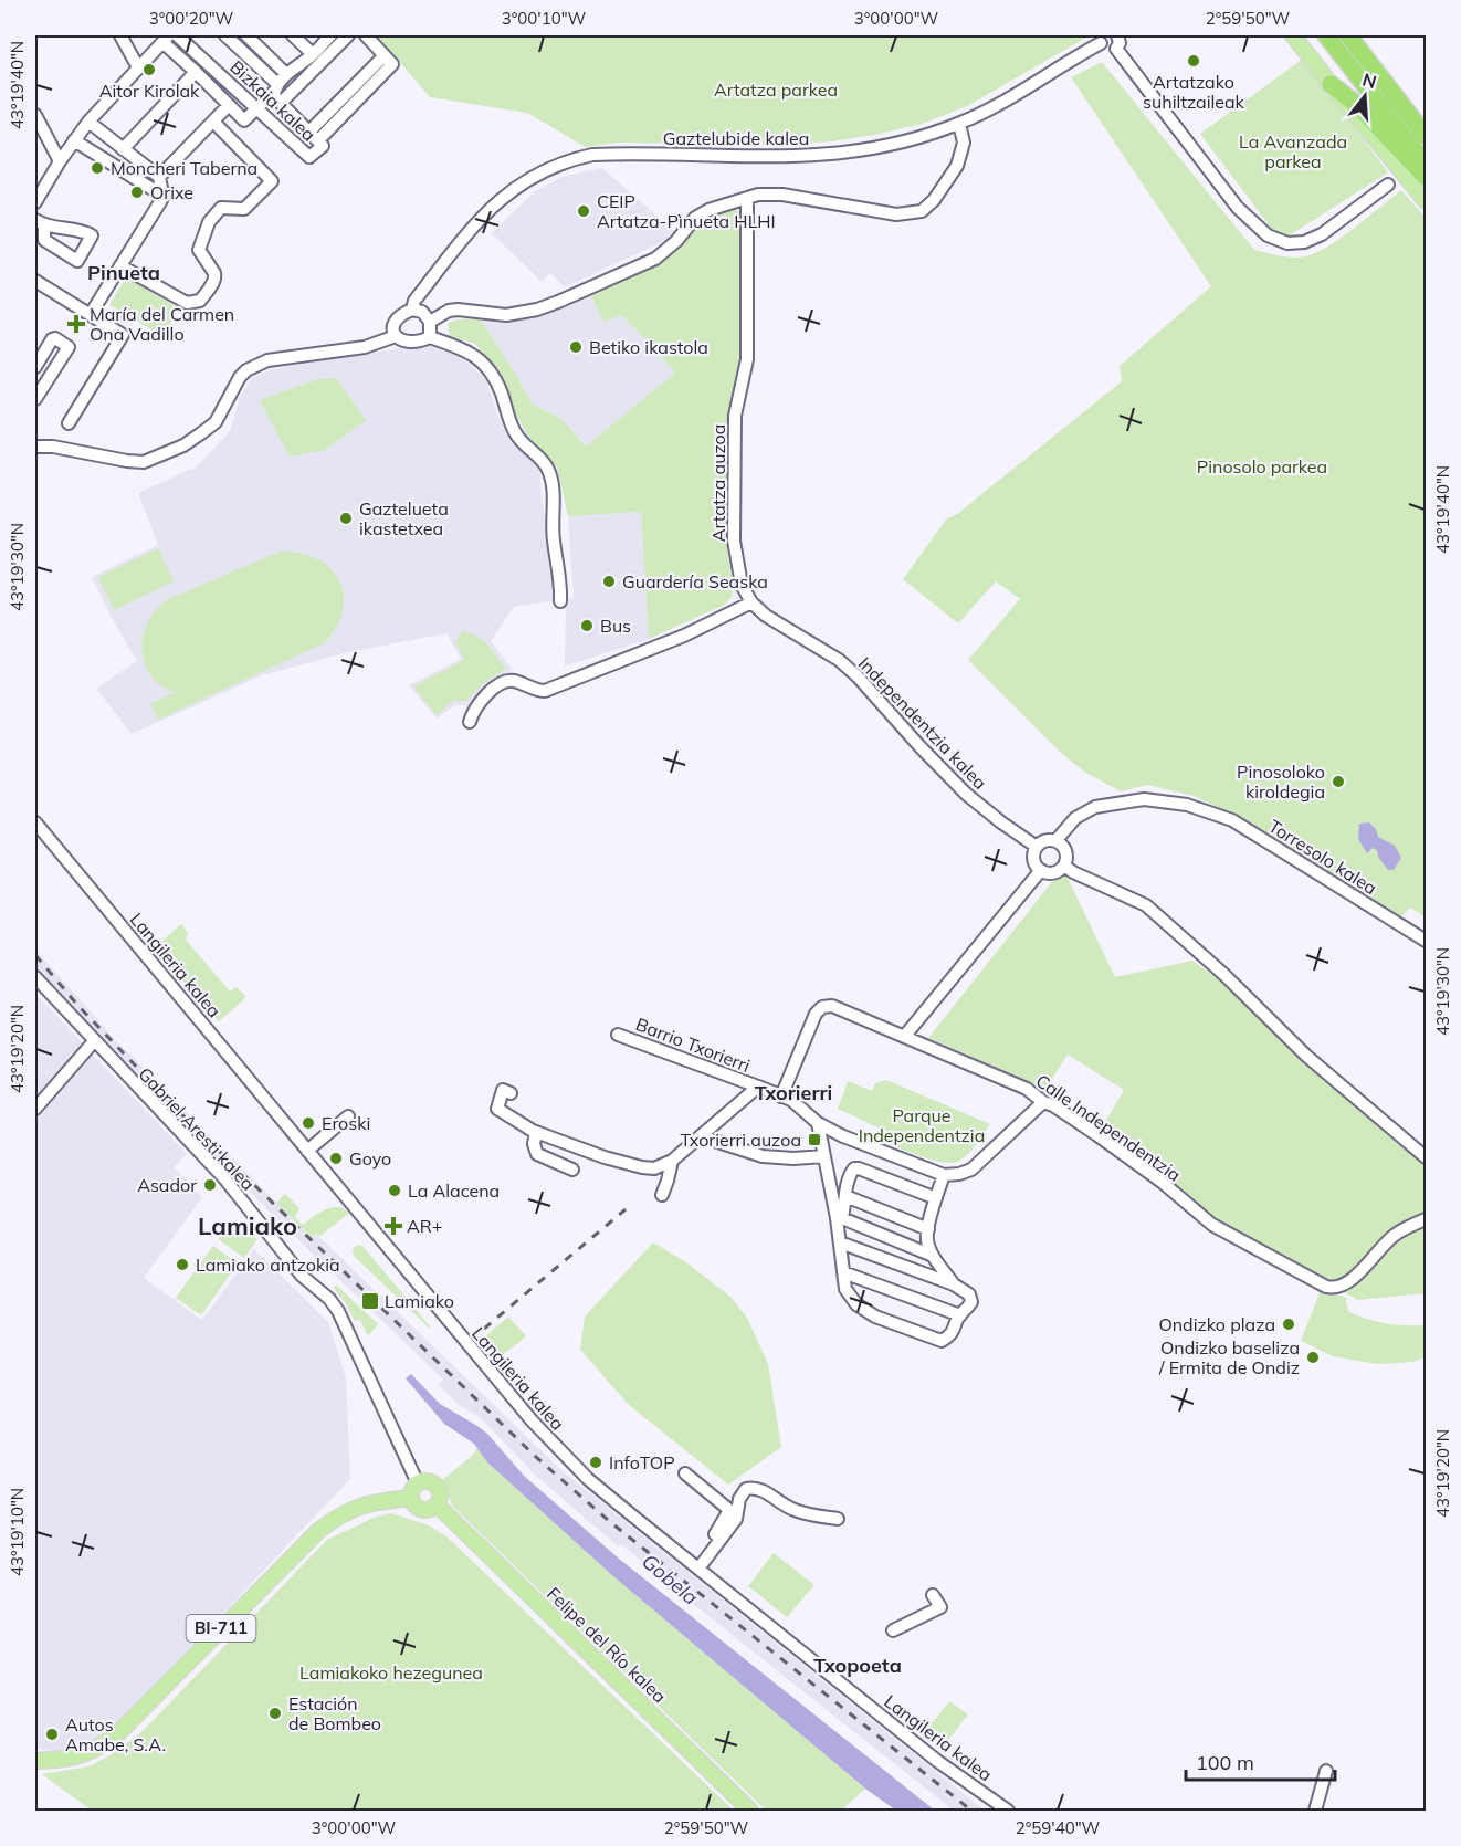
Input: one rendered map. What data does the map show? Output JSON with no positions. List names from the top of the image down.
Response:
{
  "streets": {
    "main road": ["BI-711", "Felipe del Río kalea"],
    "street": [
      "Bizkaia kalea",
      "Gaztelubide kalea",
      "Artatza auzoa",
      "Independentzia kalea",
      "Torresolo kalea",
      "Langileria kalea",
      "Barrio Txorierri",
      "Calle Independentzia",
      "Gabriel Aresti kalea"
    ]
  },
  "crossings": [
    ["Artatza auzoa", "Independentzia kalea"],
    ["Independentzia kalea", "Torresolo kalea"],
    ["Barrio Txorierri", "Calle Independentzia"],
    ["Gabriel Aresti kalea", "BI-711"],
    ["Gabriel Aresti kalea", "Felipe del Río kalea"],
    ["BI-711", "Felipe del Río kalea"]
  ],
  "districts": [
    "Pinueta",
    "Txorierri",
    "Lamiako",
    "Txopoeta"
  ],
  "water": ["Gobela"],
  "parks": [
    "Artatza parkea",
    "La Avanzada parkea",
    "Pinosolo parkea",
    "Parque Independentzia",
    "Lamiakoko hezegunea"
  ],
  "places": {
    "other": [
      "Artatzako suhiltzaileak",
      "Aitor Kirolak",
      "Moncheri Taberna",
      "Orixe",
      "CEIP Artatza-Pìnueta HLHI",
      "Betiko ikastola",
      "Gaztelueta ikastetxea",
      "Guardería Seaska",
      "Bus",
      "Pinosoloko kiroldegia",
      "Eroski",
      "Goyo",
      "Asador",
      "La Alacena",
      "Lamiako antzokia",
      "Ondizko plaza",
      "Ondizko baseliza / Ermita de Ondiz",
      "InfoTOP",
      "Estación de Bombeo",
      "Autos Amabe, S.A."
    ],
    "health": ["María del Carmen Ona Vadillo", "AR+"],
    "transit": ["Txorierri auzoa", "Lamiako"]
  },
  "scale_bar": "100 m",
  "north": "top",
  "coordinates": [
    "3°00'20\"W",
    "3°00'10\"W",
    "3°00'00\"W",
    "2°59'50\"W",
    "43°19'40\"N",
    "43°19'30\"N",
    "43°19'20\"N",
    "43°19'10\"N",
    "2°59'40\"W"
  ]
}
